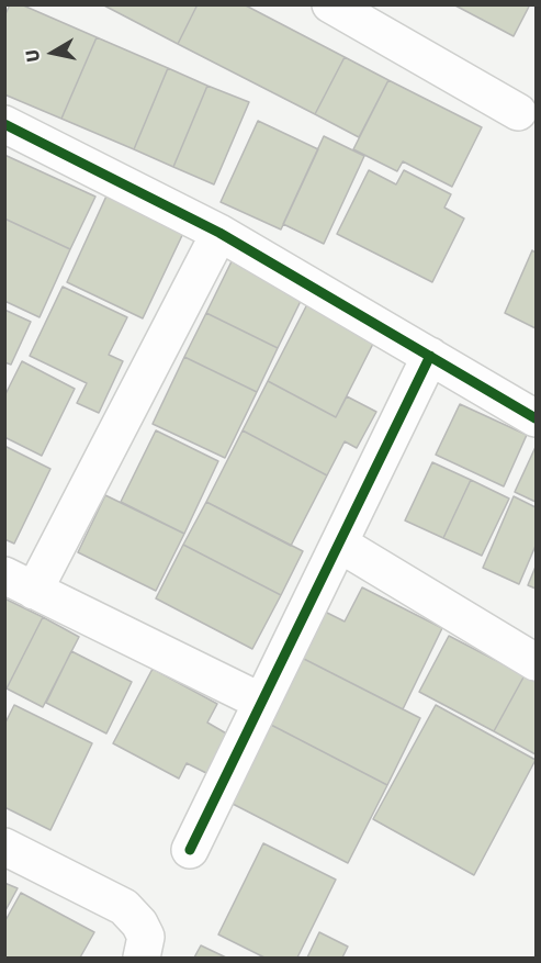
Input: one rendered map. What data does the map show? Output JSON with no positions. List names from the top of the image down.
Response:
{
  "north": "left"
}
